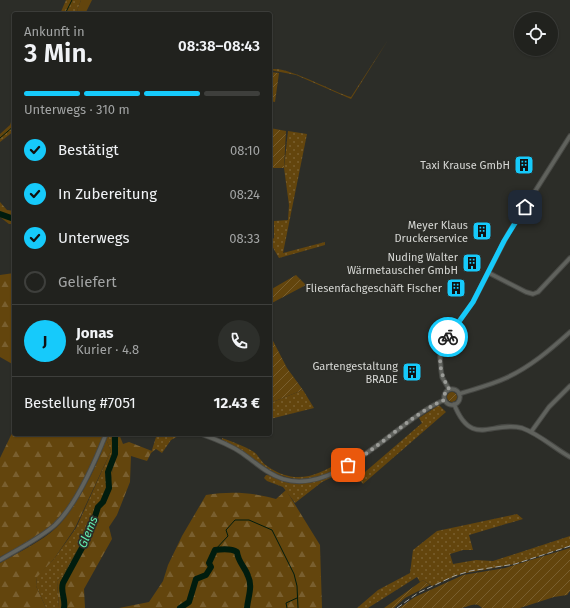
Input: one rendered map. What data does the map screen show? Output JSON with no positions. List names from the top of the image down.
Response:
{
  "water": ["Glems"],
  "places": {
    "building": [
      "Taxi Krause GmbH",
      "Meyer Klaus Druckerservice",
      "Nuding Walter Wärmetauscher GmbH",
      "Fliesenfachgeschäft Fischer",
      "Gartengestaltung BRADE"
    ]
  },
  "page": {
    "heading": ["3 Min.", "Ankunft in", "08:38–08:43"],
    "panel": [
      "Jonas",
      "Kurier · 4.8",
      "Bestellung #7051",
      "12.43 €"
    ],
    "bar": "Unterwegs · 310 m",
    "list": [
      ["Bestätigt", "08:10"],
      ["In Zubereitung", "08:24"],
      ["Unterwegs", "08:33"],
      "Geliefert"
    ],
    "round": "J"
  }
}
